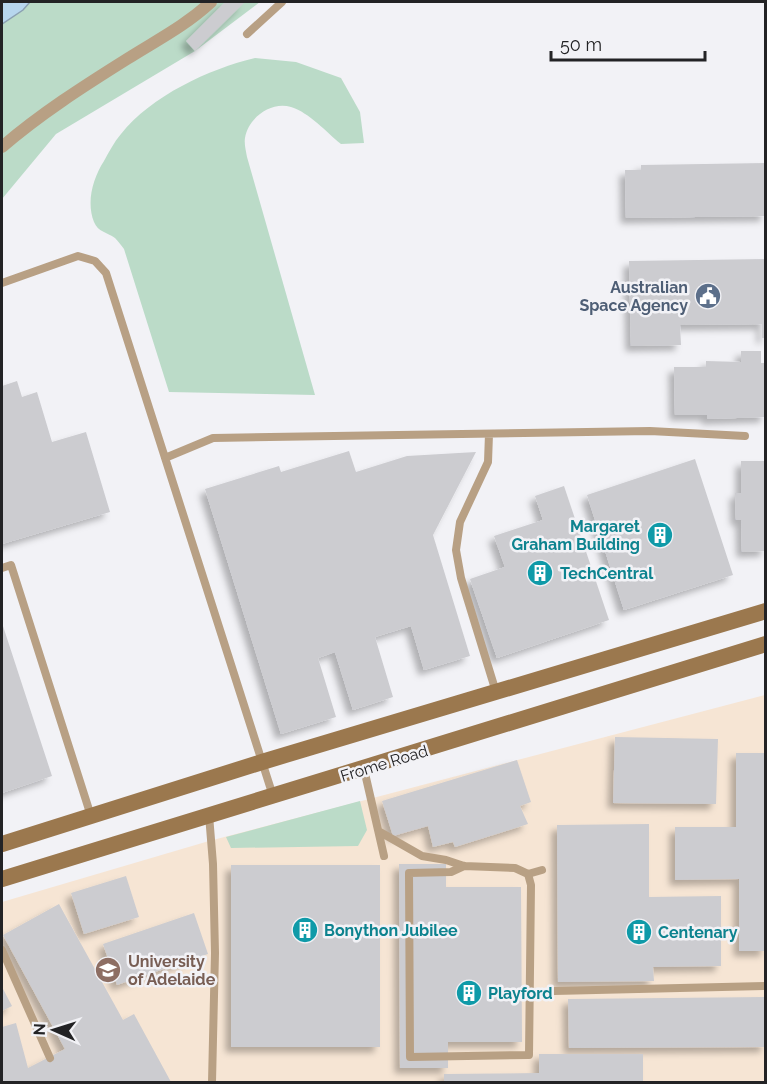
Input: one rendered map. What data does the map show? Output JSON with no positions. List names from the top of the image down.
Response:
{
  "streets": {
    "main road": ["Frome Road"]
  },
  "places": {
    "public building": ["Australian Space Agency"],
    "building": [
      "Margaret Graham Building",
      "TechCentral",
      "Bonython Jubilee",
      "Centenary",
      "Playford"
    ],
    "school or university": ["University of Adelaide"]
  },
  "scale_bar": "50 m",
  "north": "left"
}
